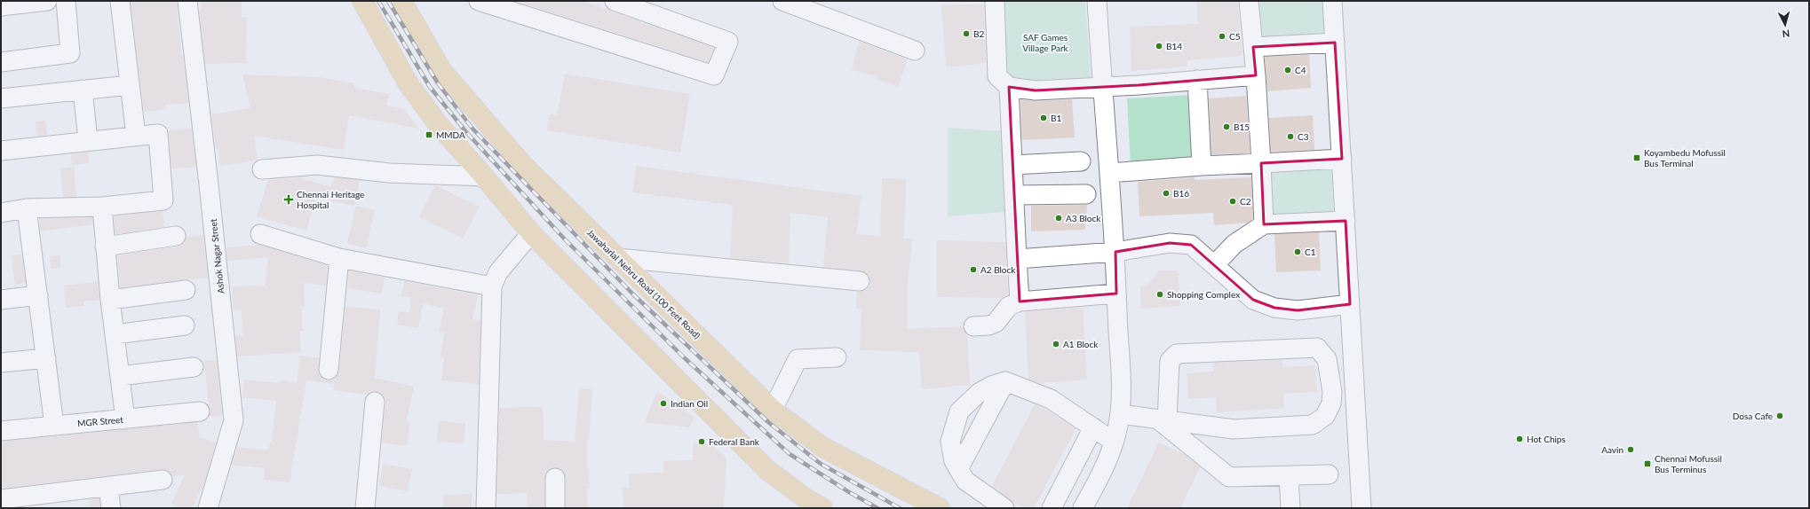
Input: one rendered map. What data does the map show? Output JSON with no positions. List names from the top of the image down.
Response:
{
  "streets": {
    "main road": ["Jawaharlal Nehru Road (100 Feet Road)"],
    "street": ["Ashok Nagar Street", "MGR Street"]
  },
  "parks": ["SAF Games Village Park"],
  "places": {
    "other": [
      "B2",
      "C5",
      "B14",
      "C4",
      "B1",
      "B15",
      "C3",
      "B16",
      "C2",
      "A3 Block",
      "C1",
      "A2 Block",
      "Shopping Complex",
      "A1 Block",
      "Indian Oil",
      "Dosa Cafe",
      "Hot Chips",
      "Federal Bank",
      "Aavin"
    ],
    "transit": ["MMDA", "Koyambedu Mofussil Bus Terminal", "Chennai Mofussil Bus Terminus"],
    "health": ["Chennai Heritage Hospital"]
  },
  "north": "bottom"
}
